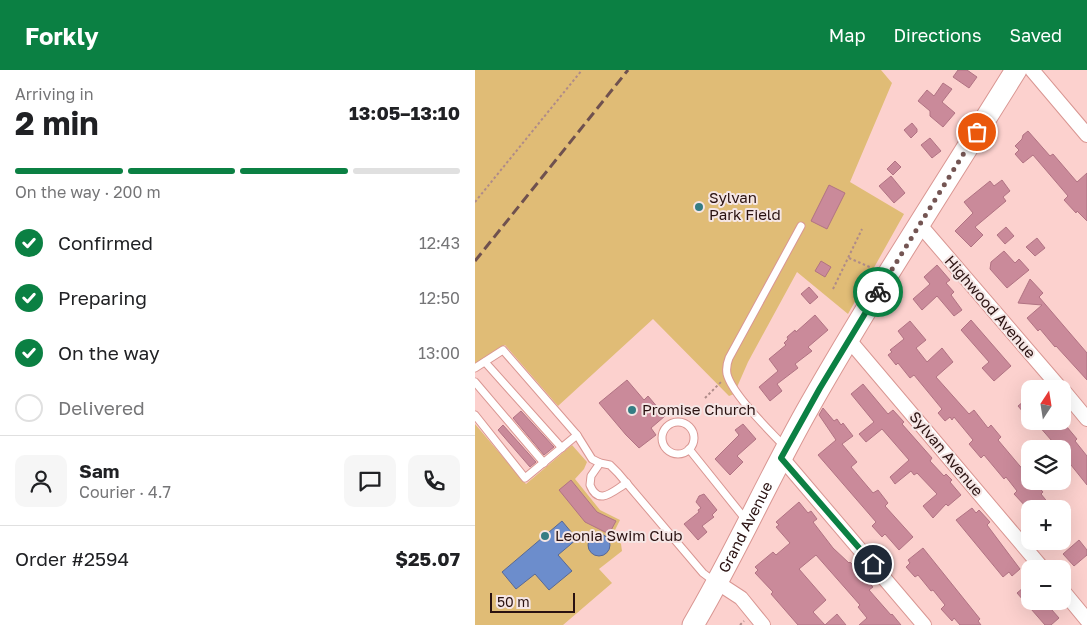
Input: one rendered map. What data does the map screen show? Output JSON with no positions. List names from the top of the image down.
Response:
{
  "streets": {
    "main road": ["Grand Avenue"],
    "street": ["Highwood Avenue", "Sylvan Avenue"]
  },
  "crossings": [
    ["Highwood Avenue", "Grand Avenue"],
    ["Sylvan Avenue", "Grand Avenue"]
  ],
  "places": ["Sylvan Park Field", "Promise Church", "Leonia Swim Club"],
  "scale_bar": "50 m",
  "north": "top",
  "page": {
    "header": "Forkly",
    "nav": ["Map", "Directions", "Saved"],
    "heading": ["2 min", "Arriving in", "13:05–13:10"],
    "panel": [
      "Sam",
      "Courier · 4.7",
      "Order #2594",
      "$25.07"
    ],
    "bar": "On the way · 200 m",
    "list": [
      ["Confirmed", "12:43"],
      ["Preparing", "12:50"],
      ["On the way", "13:00"],
      "Delivered"
    ],
    "map_buttons": ["+", "−"],
    "scale": "50 m"
  }
}
